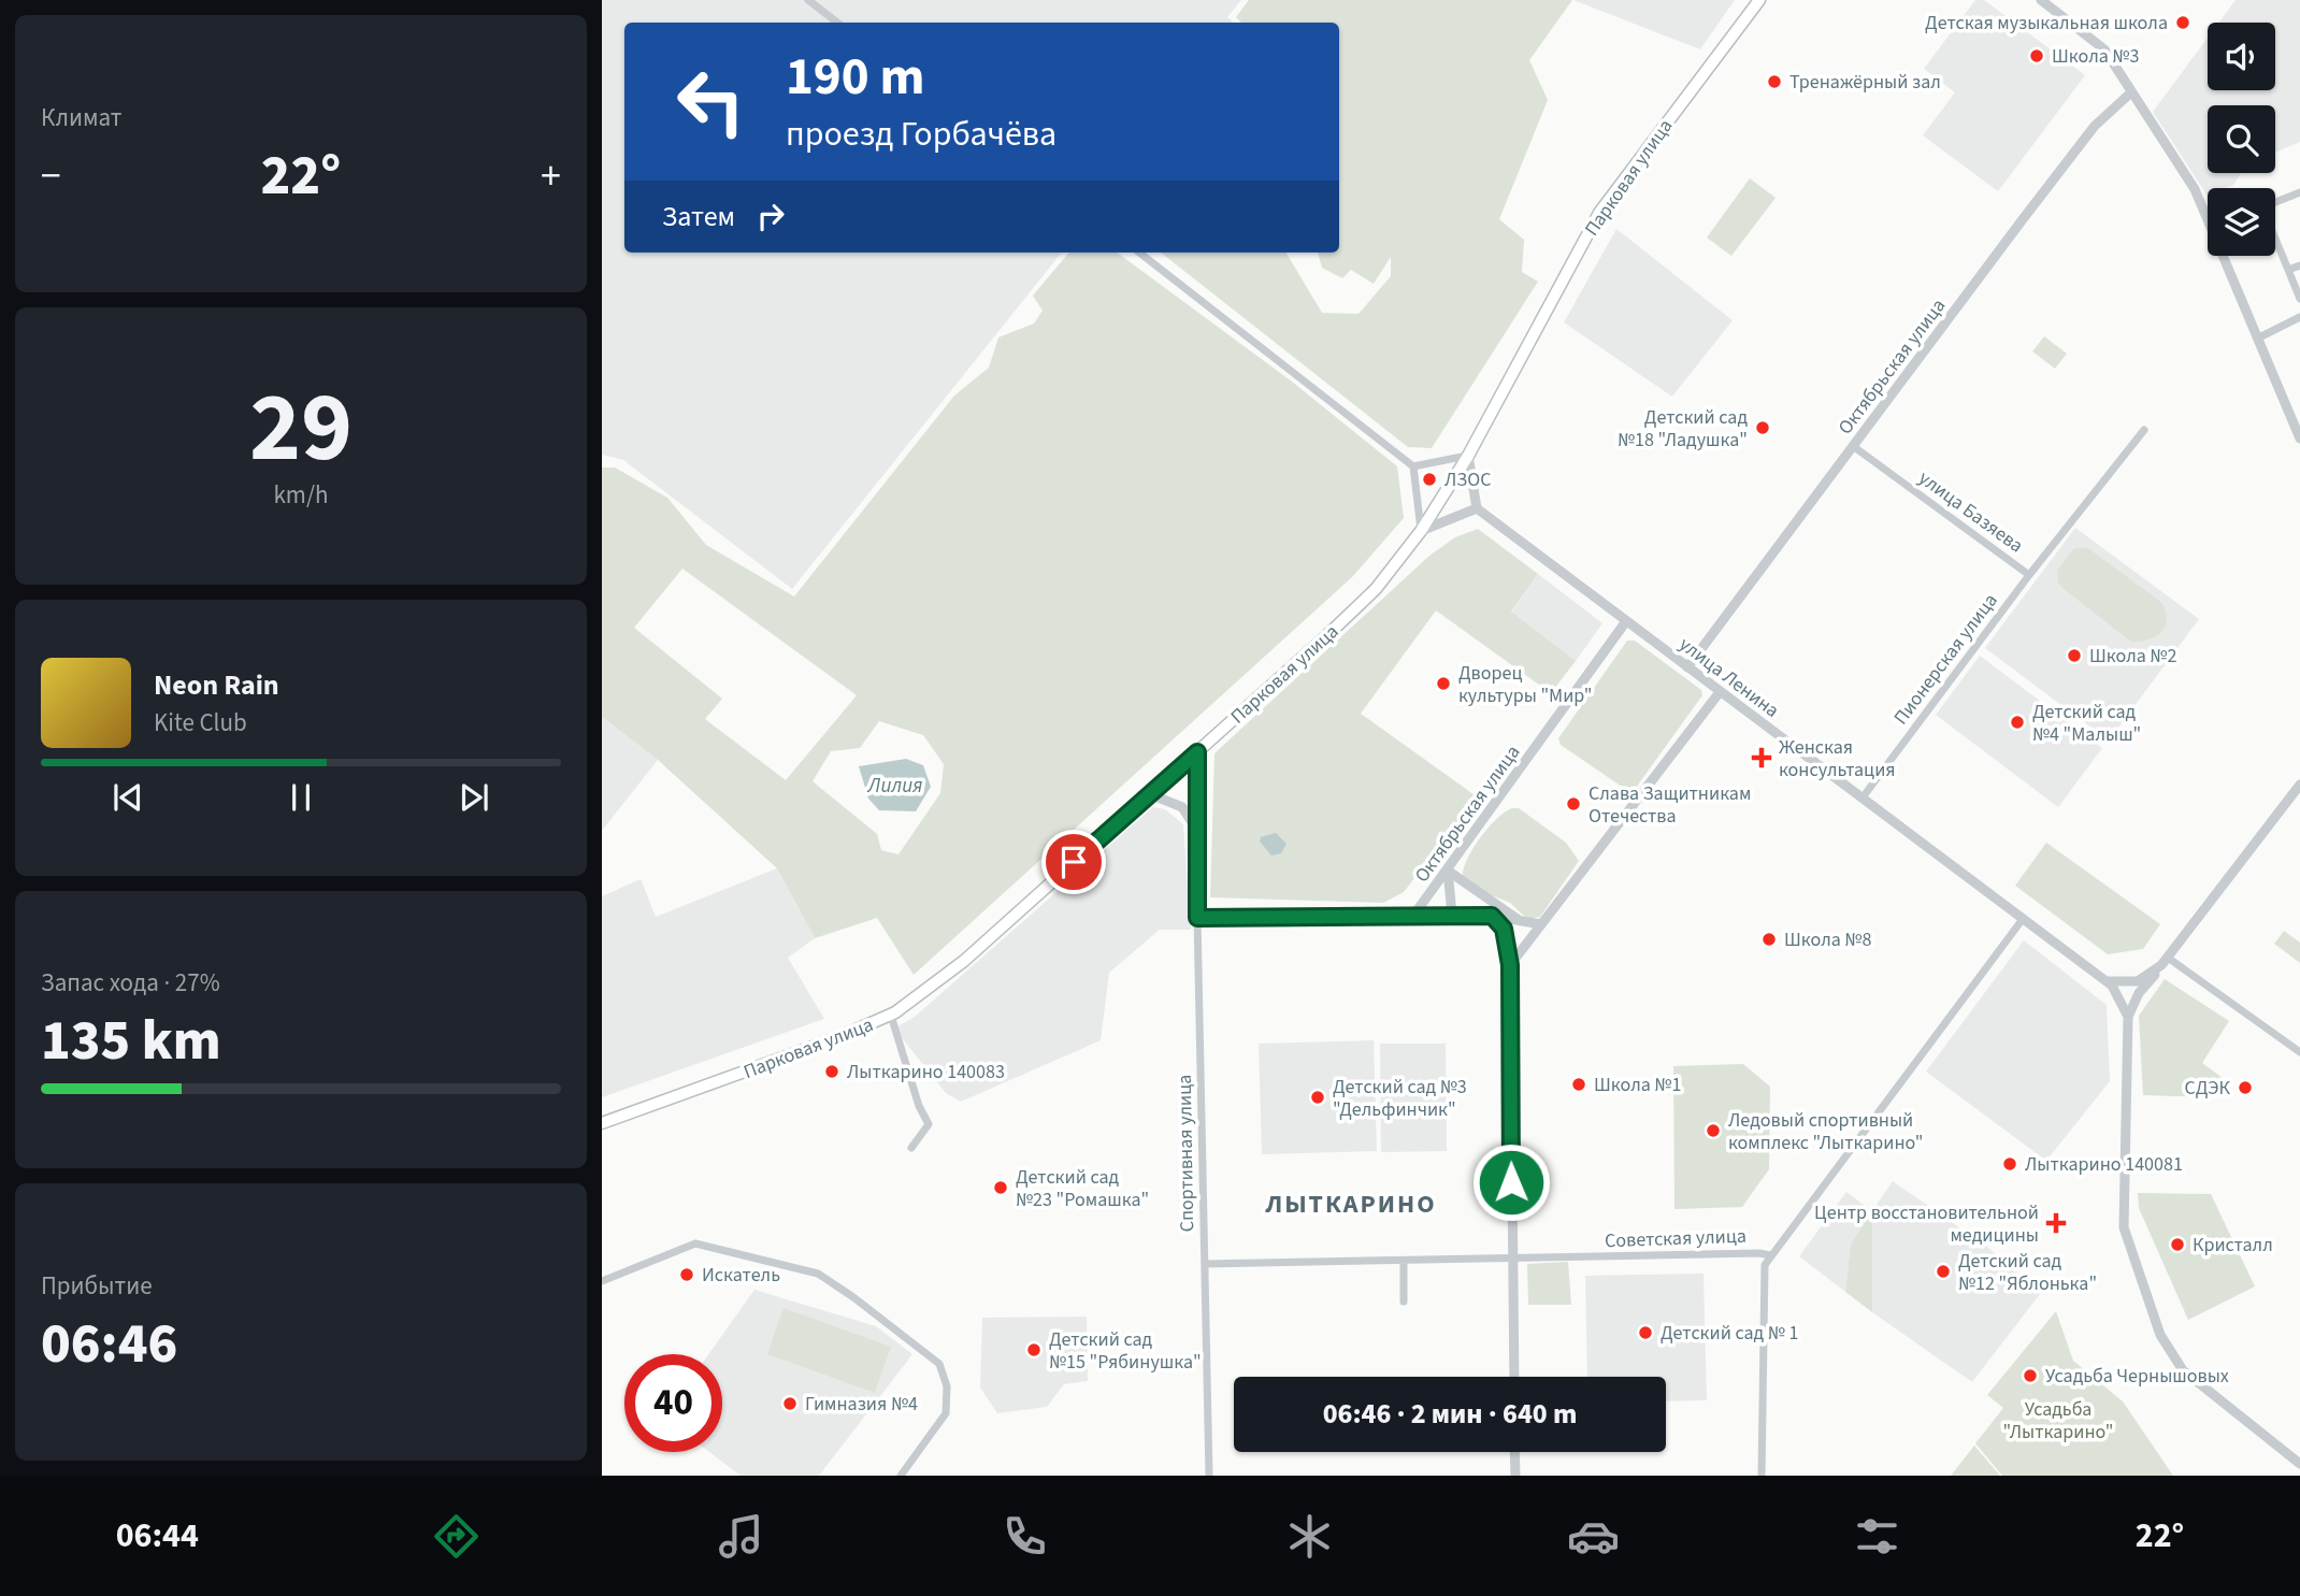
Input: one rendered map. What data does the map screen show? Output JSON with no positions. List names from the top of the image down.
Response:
{
  "streets": {
    "main road": ["Парковая улица"],
    "street": [
      "Октябрьская улица",
      "улица Базяева",
      "Пионерская улица",
      "улица Ленина",
      "Спортивная улица",
      "Советская улица"
    ]
  },
  "crossings": [
    ["Парковая улица", "Спортивная улица"],
    ["Октябрьская улица", "улица Базяева"],
    ["Октябрьская улица", "улица Ленина"],
    ["улица Базяева", "Пионерская улица"],
    ["Пионерская улица", "улица Ленина"],
    ["улица Ленина", "Советская улица"],
    ["Спортивная улица", "Советская улица"]
  ],
  "districts": ["ЛЫТКАРИНО"],
  "water": ["Лилия"],
  "parks": ["Усадьба \"Лыткарино\""],
  "places": {
    "other": [
      "Детская музыкальная школа",
      "Школа №3",
      "Тренажёрный зал",
      "Детский сад №18 \"Ладушка\"",
      "ЛЗОС",
      "Школа №2",
      "Дворец культуры \"Мир\"",
      "Детский сад №4 \"Малыш\"",
      "Слава Защитникам Отечества",
      "Школа №8",
      "Лыткарино 140083",
      "Школа №1",
      "СДЭК",
      "Детский сад №3 \"Дельфинчик\"",
      "Ледовый спортивный комплекс \"Лыткарино\"",
      "Лыткарино 140081",
      "Детский сад №23 \"Ромашка\"",
      "Кристалл",
      "Детский сад №12 \"Яблонька\"",
      "Искатель",
      "Детский сад № 1",
      "Детский сад №15 \"Рябинушка\"",
      "Усадьба Чернышовых",
      "Гимназия №4"
    ],
    "health": ["Женская консультация", "Центр восстановительной медицины"]
  },
  "page": {
    "tile": [
      "Климат",
      ["29", "km/h"],
      ["Запас хода · 27%", "135 km"],
      ["Прибытие", "06:46"]
    ],
    "turn": ["190 m", "проезд Горбачёва"],
    "heat": ["−", "22°", "+"],
    "then": "Затем",
    "song": ["Neon Rain", "Kite Club"],
    "limit": "40",
    "trip": "06:46 · 2 мин · 640 m",
    "tabs": ["06:44", "22°"]
  }
}
